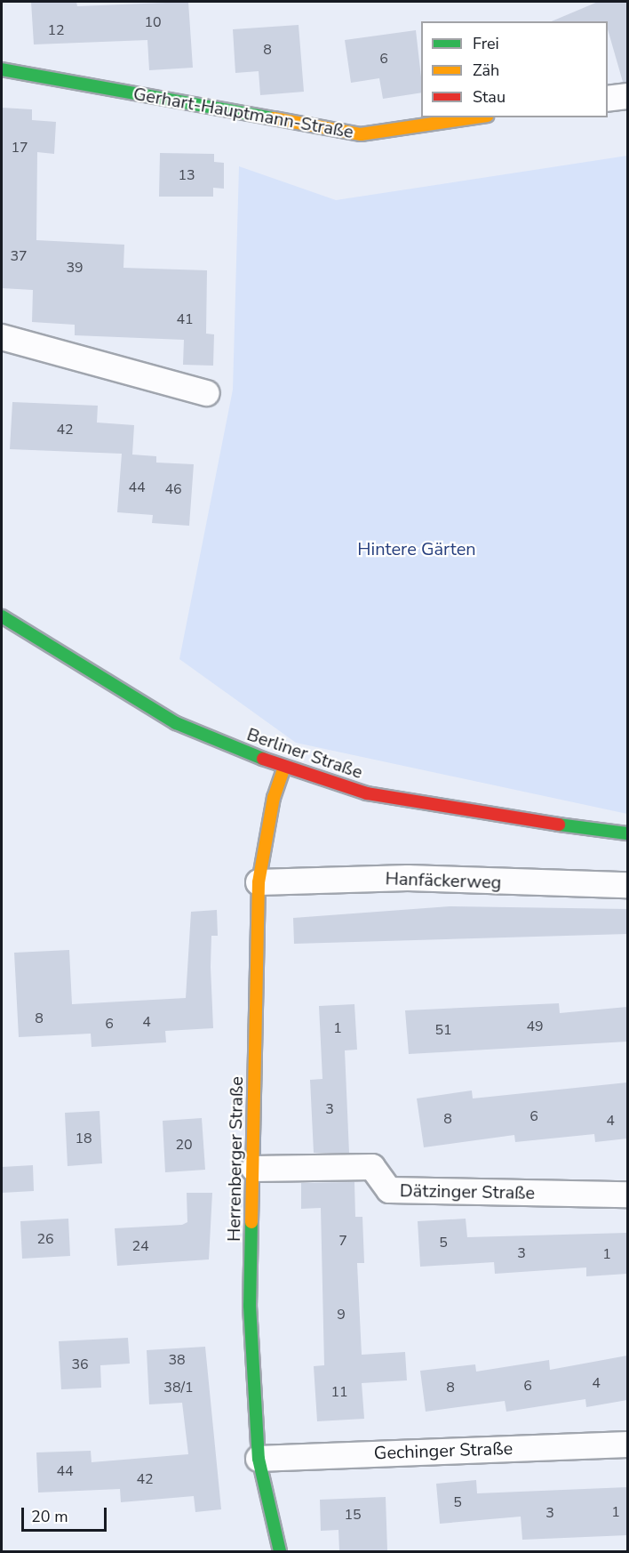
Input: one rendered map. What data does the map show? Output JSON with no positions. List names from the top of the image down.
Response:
{
  "streets": {
    "street": [
      "Gerhart-Hauptmann-Straße",
      "Berliner Straße",
      "Hanfäckerweg",
      "Herrenberger Straße",
      "Dätzinger Straße",
      "Gechinger Straße"
    ]
  },
  "crossings": [
    ["Berliner Straße", "Herrenberger Straße"],
    ["Hanfäckerweg", "Herrenberger Straße"],
    ["Herrenberger Straße", "Dätzinger Straße"],
    ["Herrenberger Straße", "Gechinger Straße"]
  ],
  "parks": ["Hintere Gärten"],
  "house_numbers": [
    "10",
    "12",
    "8",
    "6",
    "17",
    "13",
    "37",
    "39",
    "41",
    "42",
    "44",
    "46",
    "8",
    "4",
    "6",
    "49",
    "1",
    "51",
    "3",
    "6",
    "8",
    "4",
    "18",
    "20",
    "26",
    "7",
    "5",
    "24",
    "3",
    "1",
    "9",
    "38",
    "36",
    "4",
    "6",
    "38/1",
    "8",
    "11",
    "44",
    "42",
    "5",
    "1",
    "3",
    "15"
  ],
  "legend": ["Frei", "Zäh", "Stau"],
  "scale_bar": "20 m"
}
